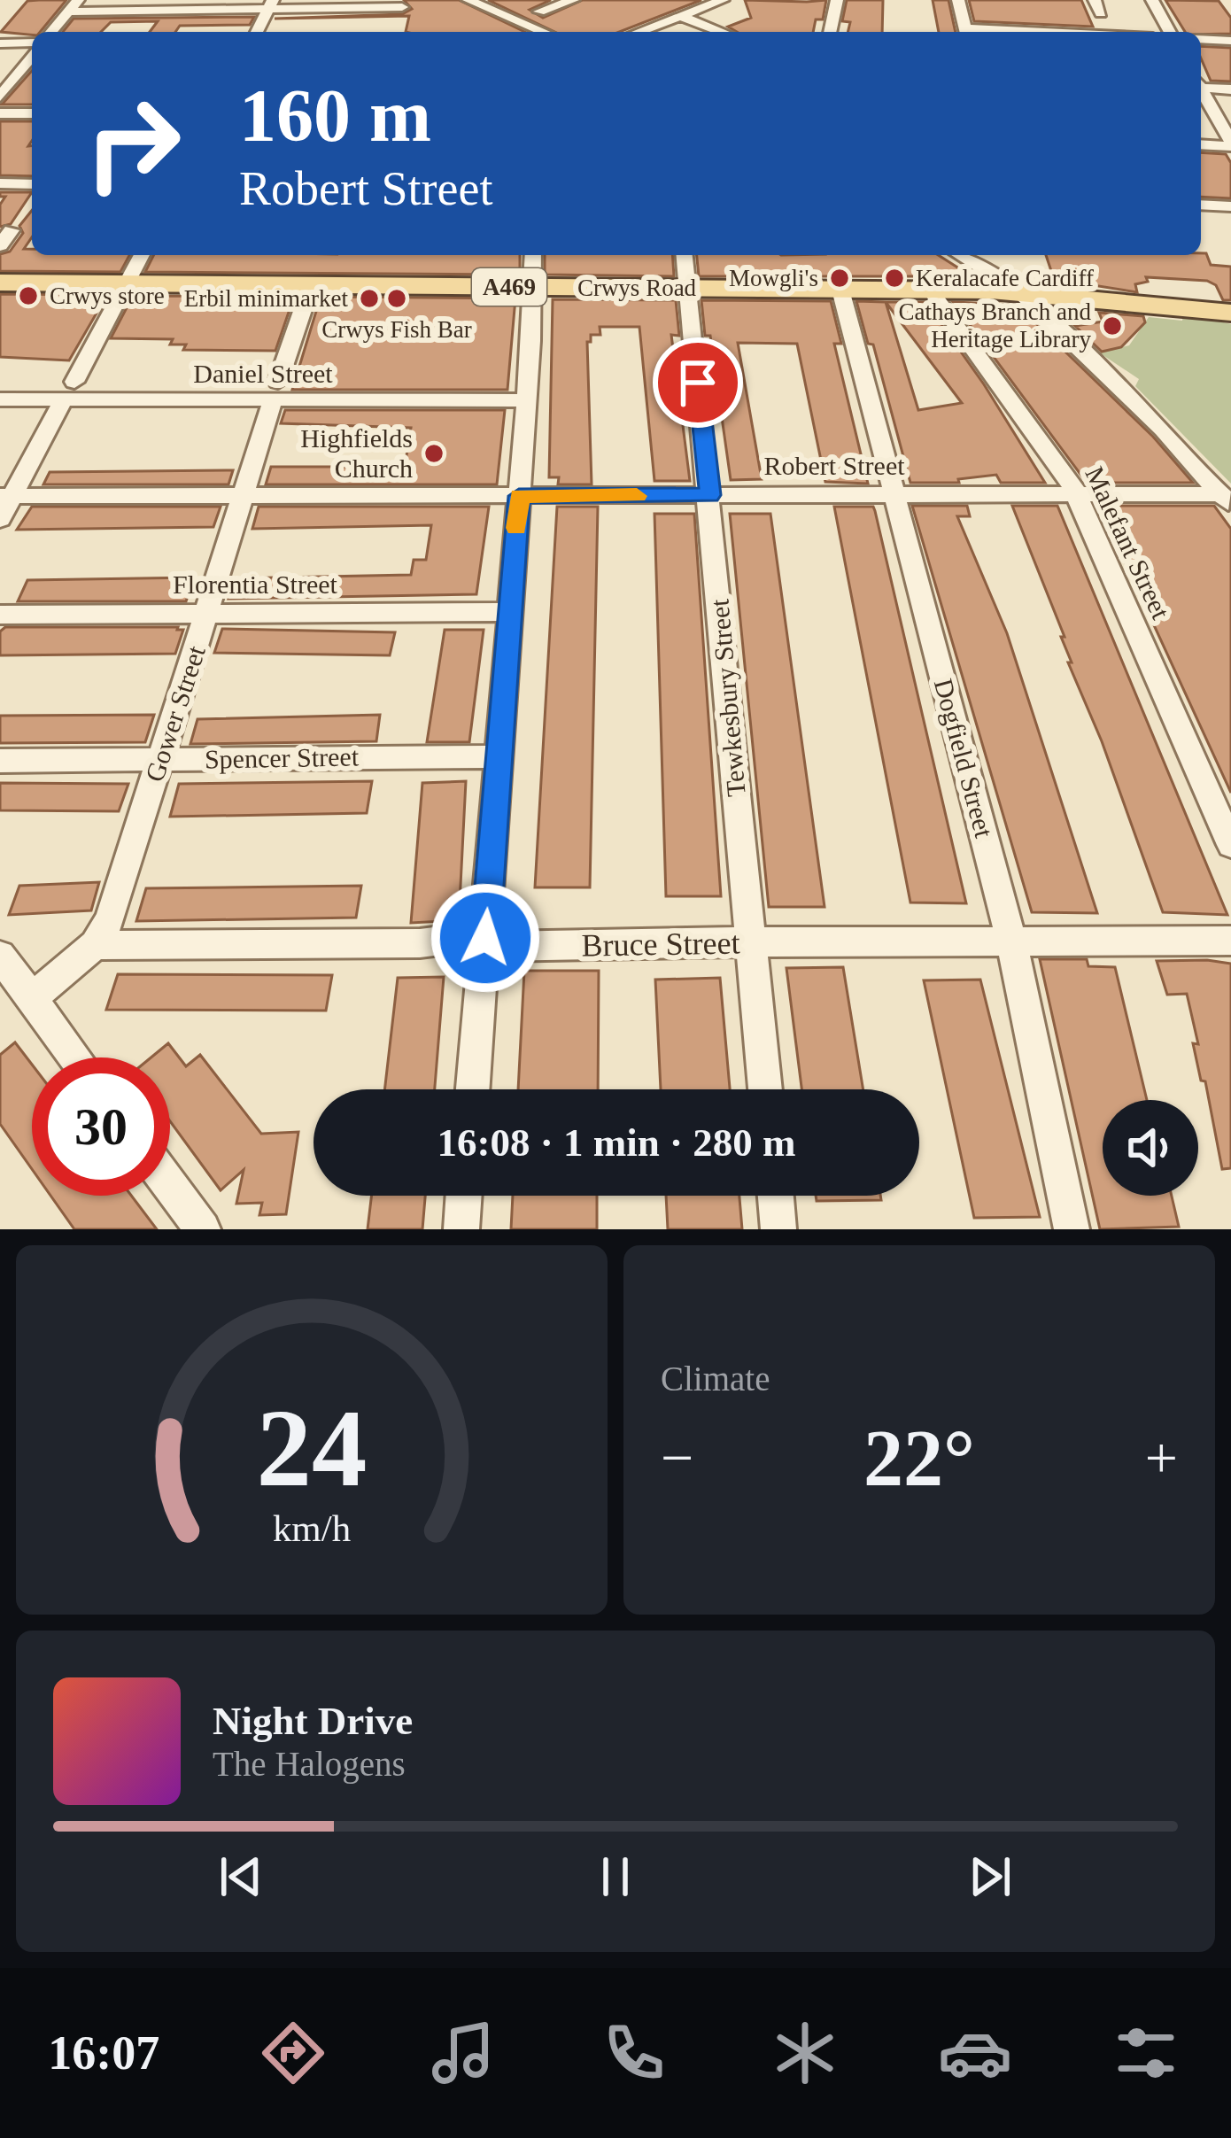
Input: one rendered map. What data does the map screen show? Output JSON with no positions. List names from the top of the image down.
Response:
{
  "streets": {
    "main road": ["A469", "Crwys Road"],
    "street": [
      "Daniel Street",
      "Robert Street",
      "Malefant Street",
      "Florentia Street",
      "Tewkesbury Street",
      "Gower Street",
      "Spencer Street",
      "Dogfield Street",
      "Bruce Street"
    ]
  },
  "crossings": [
    ["A469", "Crwys Road"],
    ["Crwys Road", "Malefant Street"],
    ["Crwys Road", "Tewkesbury Street"],
    ["Crwys Road", "Gower Street"],
    ["Crwys Road", "Dogfield Street"],
    ["Daniel Street", "Gower Street"],
    ["Robert Street", "Malefant Street"],
    ["Robert Street", "Tewkesbury Street"],
    ["Robert Street", "Gower Street"],
    ["Robert Street", "Dogfield Street"],
    ["Florentia Street", "Gower Street"],
    ["Tewkesbury Street", "Bruce Street"],
    ["Gower Street", "Spencer Street"],
    ["Gower Street", "Bruce Street"],
    ["Dogfield Street", "Bruce Street"]
  ],
  "places": [
    "Mowgli's",
    "Keralacafe Cardiff",
    "Crwys store",
    "Erbil minimarket",
    "Crwys Fish Bar",
    "Cathays Branch and Heritage Library",
    "Highfields Church"
  ],
  "page": {
    "turn": ["160 m", "Robert Street"],
    "limit": "30",
    "trip": "16:08 · 1 min · 280 m",
    "tile": "Climate",
    "heat": ["−", "22°", "+"],
    "song": ["Night Drive", "The Halogens"],
    "tabs": "16:07",
    "gauge": ["24", "km/h"]
  }
}
